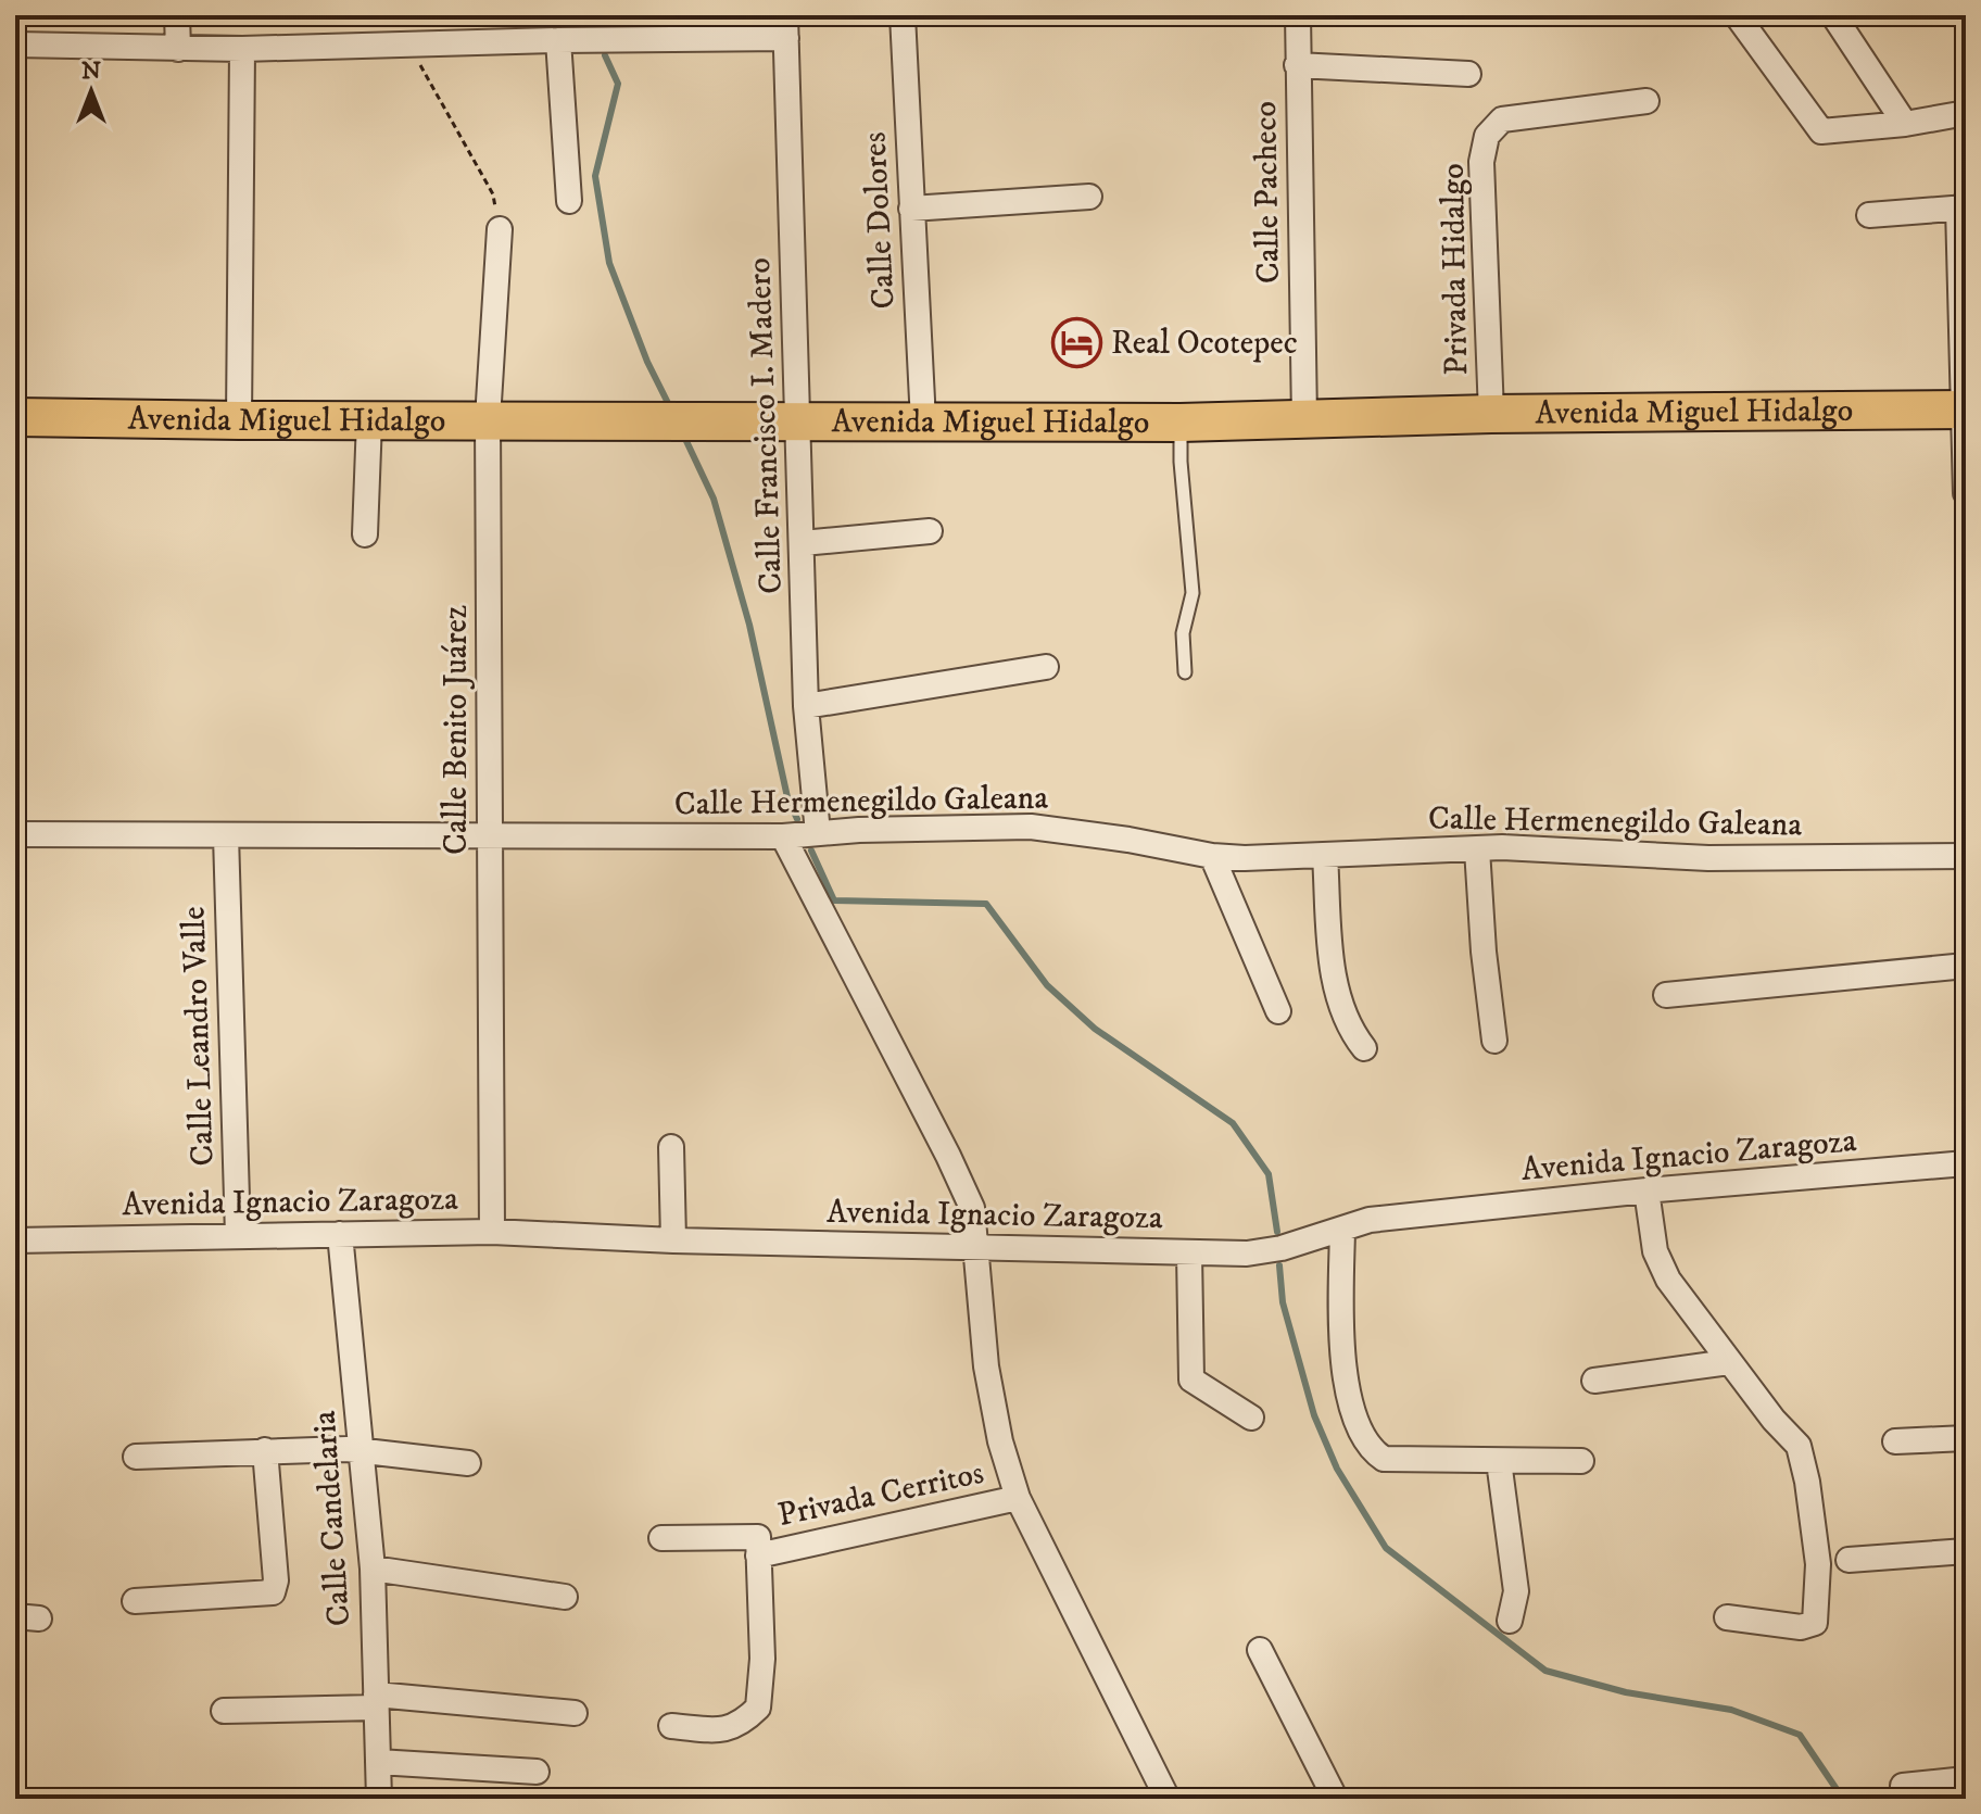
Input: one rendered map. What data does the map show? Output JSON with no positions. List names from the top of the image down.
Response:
{
  "streets": {
    "main road": ["Avenida Miguel Hidalgo"],
    "street": [
      "Calle Pacheco",
      "Calle Dolores",
      "Privada Hidalgo",
      "Calle Francisco I. Madero",
      "Calle Benito Juárez",
      "Calle Hermenegildo Galeana",
      "Calle Leandro Valle",
      "Avenida Ignacio Zaragoza",
      "Privada Cerritos",
      "Calle Candelaria"
    ]
  },
  "crossings": [
    ["Calle Pacheco", "Avenida Miguel Hidalgo"],
    ["Calle Dolores", "Avenida Miguel Hidalgo"],
    ["Privada Hidalgo", "Avenida Miguel Hidalgo"],
    ["Avenida Miguel Hidalgo", "Calle Francisco I. Madero"],
    ["Avenida Miguel Hidalgo", "Calle Benito Juárez"],
    ["Calle Francisco I. Madero", "Calle Hermenegildo Galeana"],
    ["Calle Benito Juárez", "Calle Hermenegildo Galeana"],
    ["Calle Benito Juárez", "Avenida Ignacio Zaragoza"],
    ["Calle Hermenegildo Galeana", "Calle Leandro Valle"],
    ["Calle Leandro Valle", "Avenida Ignacio Zaragoza"],
    ["Avenida Ignacio Zaragoza", "Calle Candelaria"]
  ],
  "places": {
    "hotel": ["Real Ocotepec"]
  },
  "north": "top"
}
